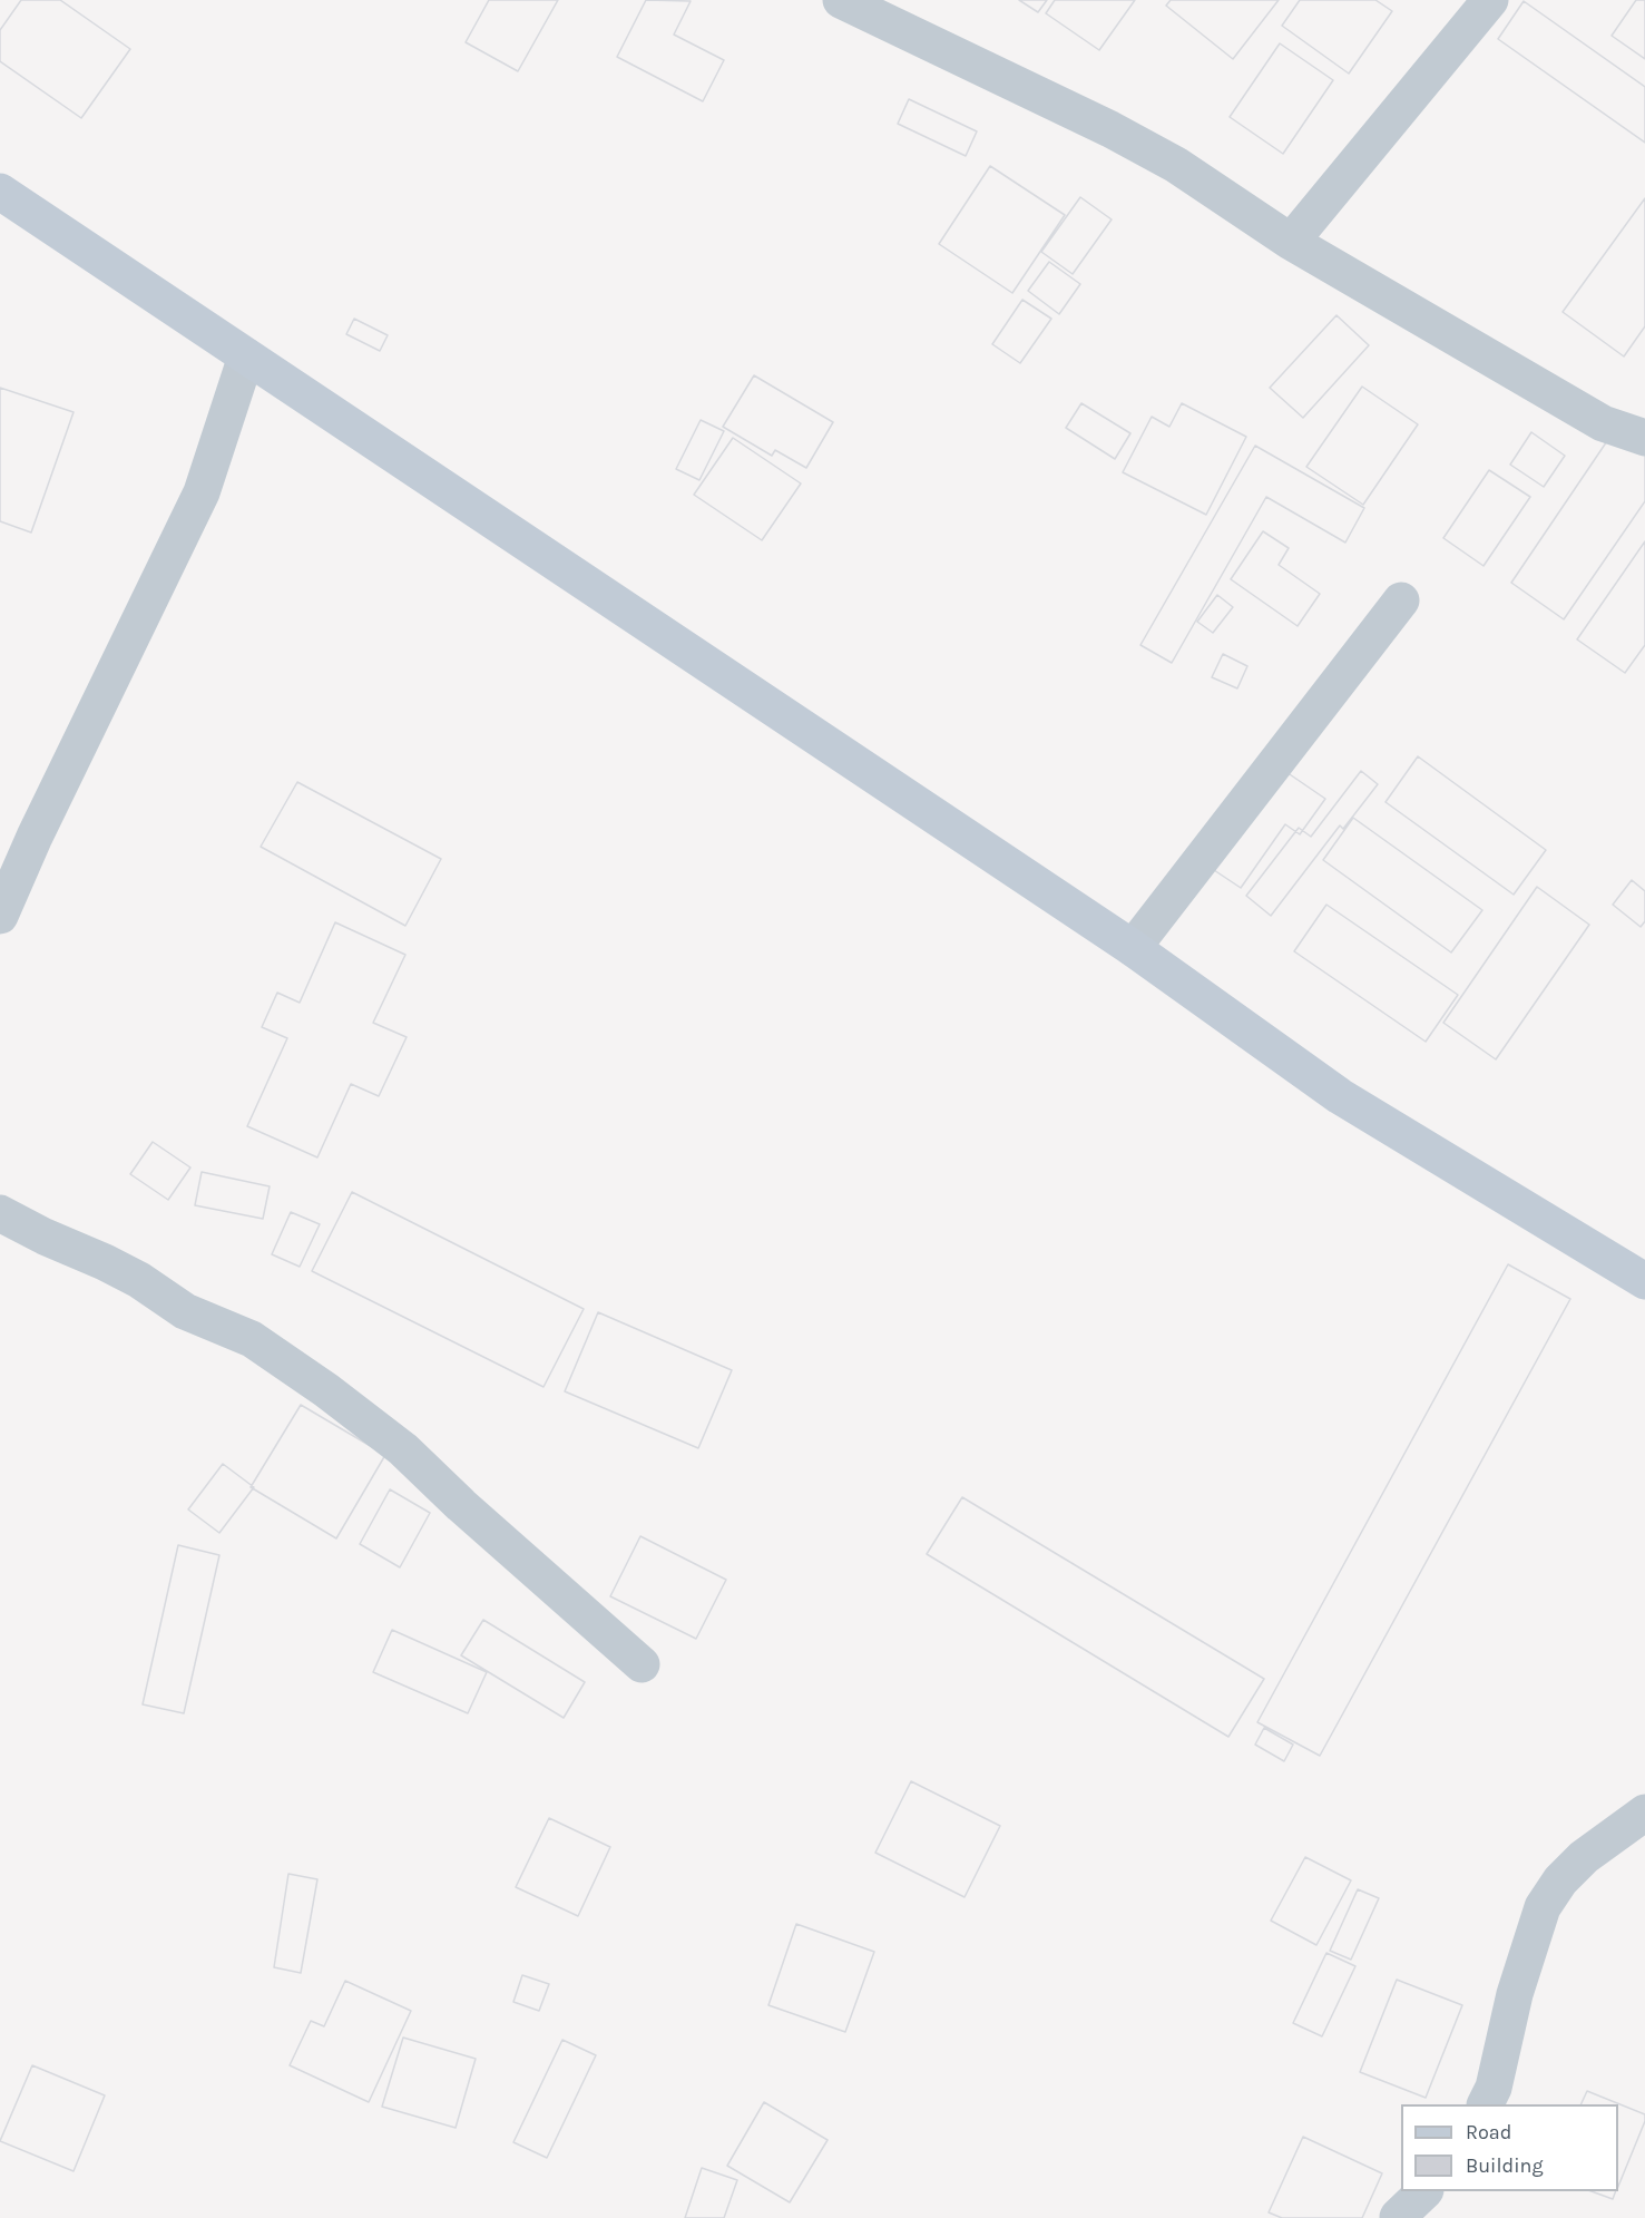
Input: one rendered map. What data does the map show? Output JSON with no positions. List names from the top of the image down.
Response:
{
  "legend": ["Road", "Building"]
}
